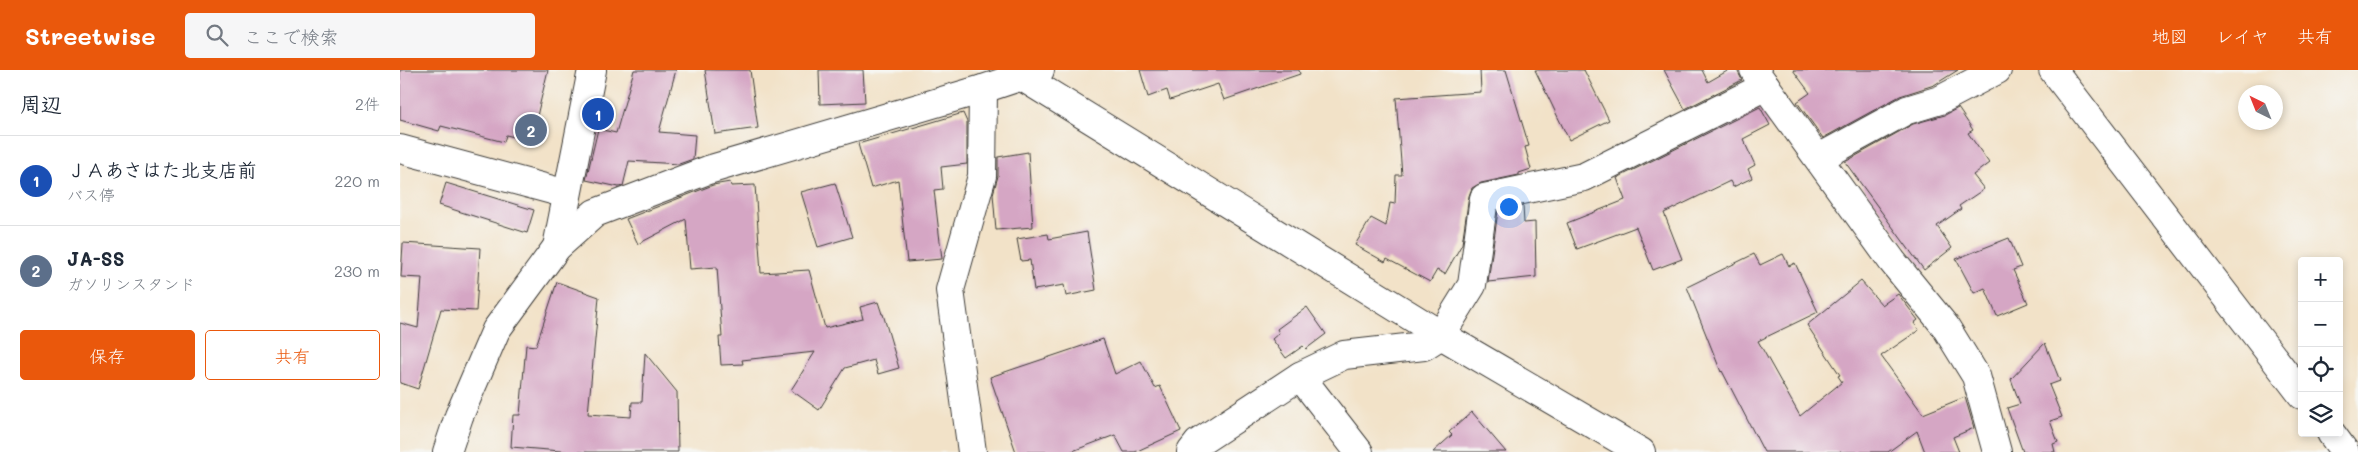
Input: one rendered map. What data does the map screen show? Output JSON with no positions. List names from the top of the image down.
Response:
{
  "north": "top left",
  "page": {
    "header": "Streetwise",
    "search": "ここで検索",
    "nav": ["地図", "レイヤ", "共有"],
    "heading": ["周辺", "2件"],
    "pins": ["1", "2"],
    "list": [
      {
        "mark": "1",
        "name": "ＪＡあさはた北支店前",
        "note": "バス停",
        "value": "220 m"
      },
      {
        "mark": "2",
        "name": "JA-SS",
        "note": "ガソリンスタンド",
        "value": "230 m"
      }
    ],
    "map_buttons": ["+", "−"],
    "buttons": ["保存", "共有"]
  }
}
